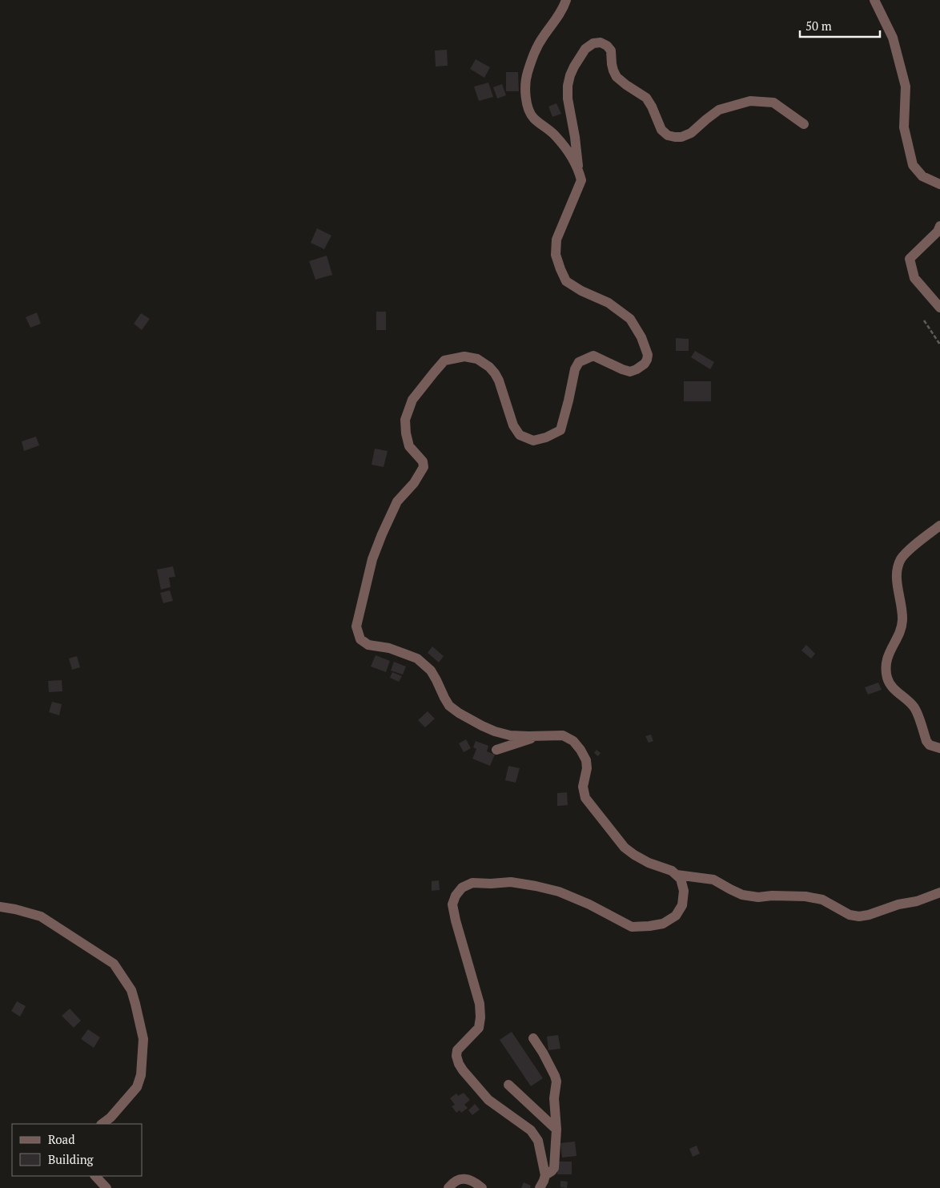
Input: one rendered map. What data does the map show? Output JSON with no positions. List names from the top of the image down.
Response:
{
  "legend": ["Road", "Building"],
  "scale_bar": "50 m"
}
